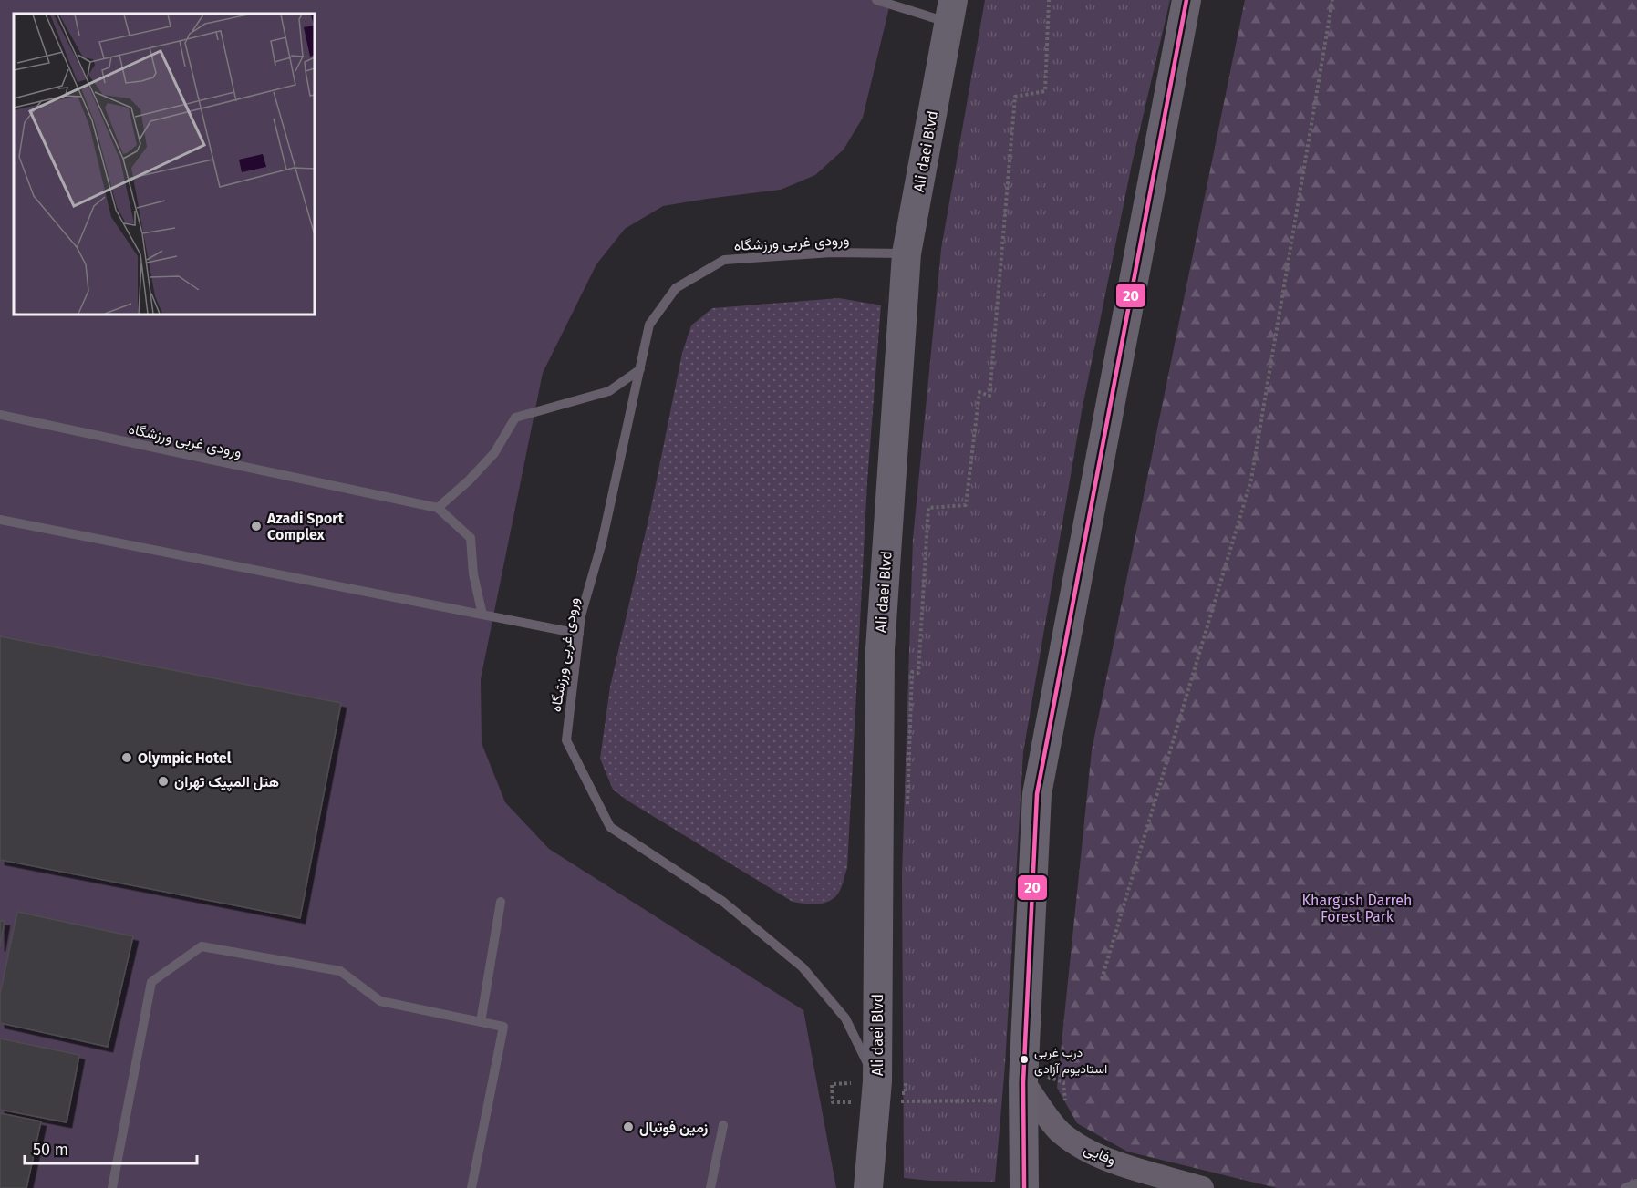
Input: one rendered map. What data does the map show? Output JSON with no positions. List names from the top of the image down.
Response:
{
  "streets": {
    "main road": ["Ali daei Blvd"],
    "street": ["وفایی"],
    "lane": ["ورودی غربی ورزشگاه"]
  },
  "crossings": [
    ["Ali daei Blvd", "ورودی غربی ورزشگاه"]
  ],
  "parks": ["Khargush Darreh Forest Park"],
  "places": [
    "Azadi Sport Complex",
    "Olympic Hotel",
    "هتل المپیک تهران",
    "درب غربی استادیوم آزادی",
    "زمین فوتبال"
  ],
  "lines": ["transit line 20"],
  "scale_bar": "50 m"
}
